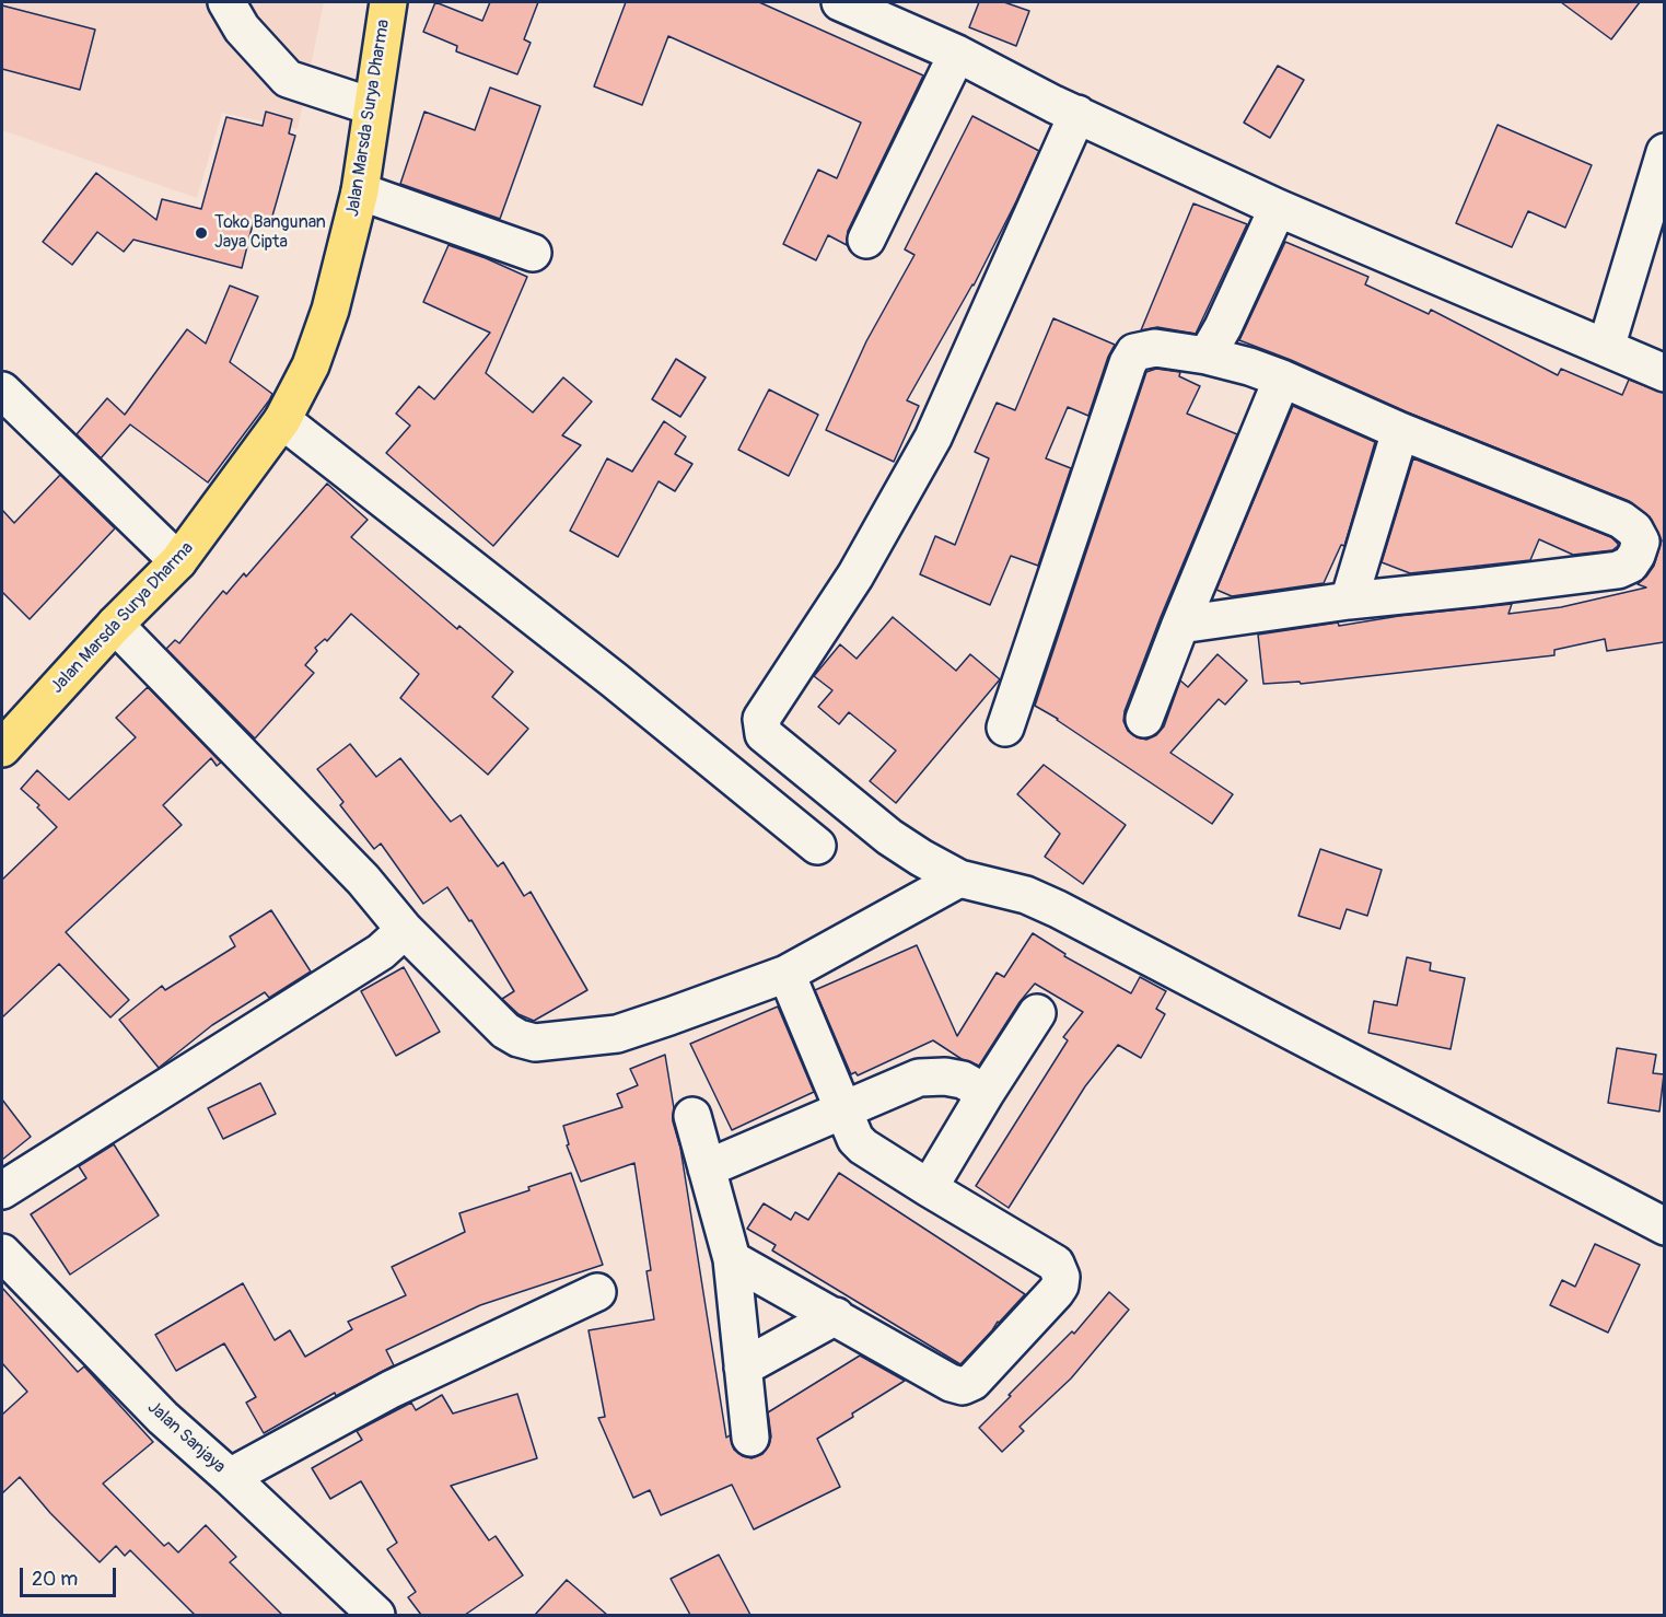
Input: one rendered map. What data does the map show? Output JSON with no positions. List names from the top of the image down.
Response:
{
  "streets": {
    "highway": ["Jalan Marsda Surya Dharma"],
    "street": ["Jalan Sanjaya"]
  },
  "places": ["Toko Bangunan Jaya Cipta"],
  "scale_bar": "20 m"
}
